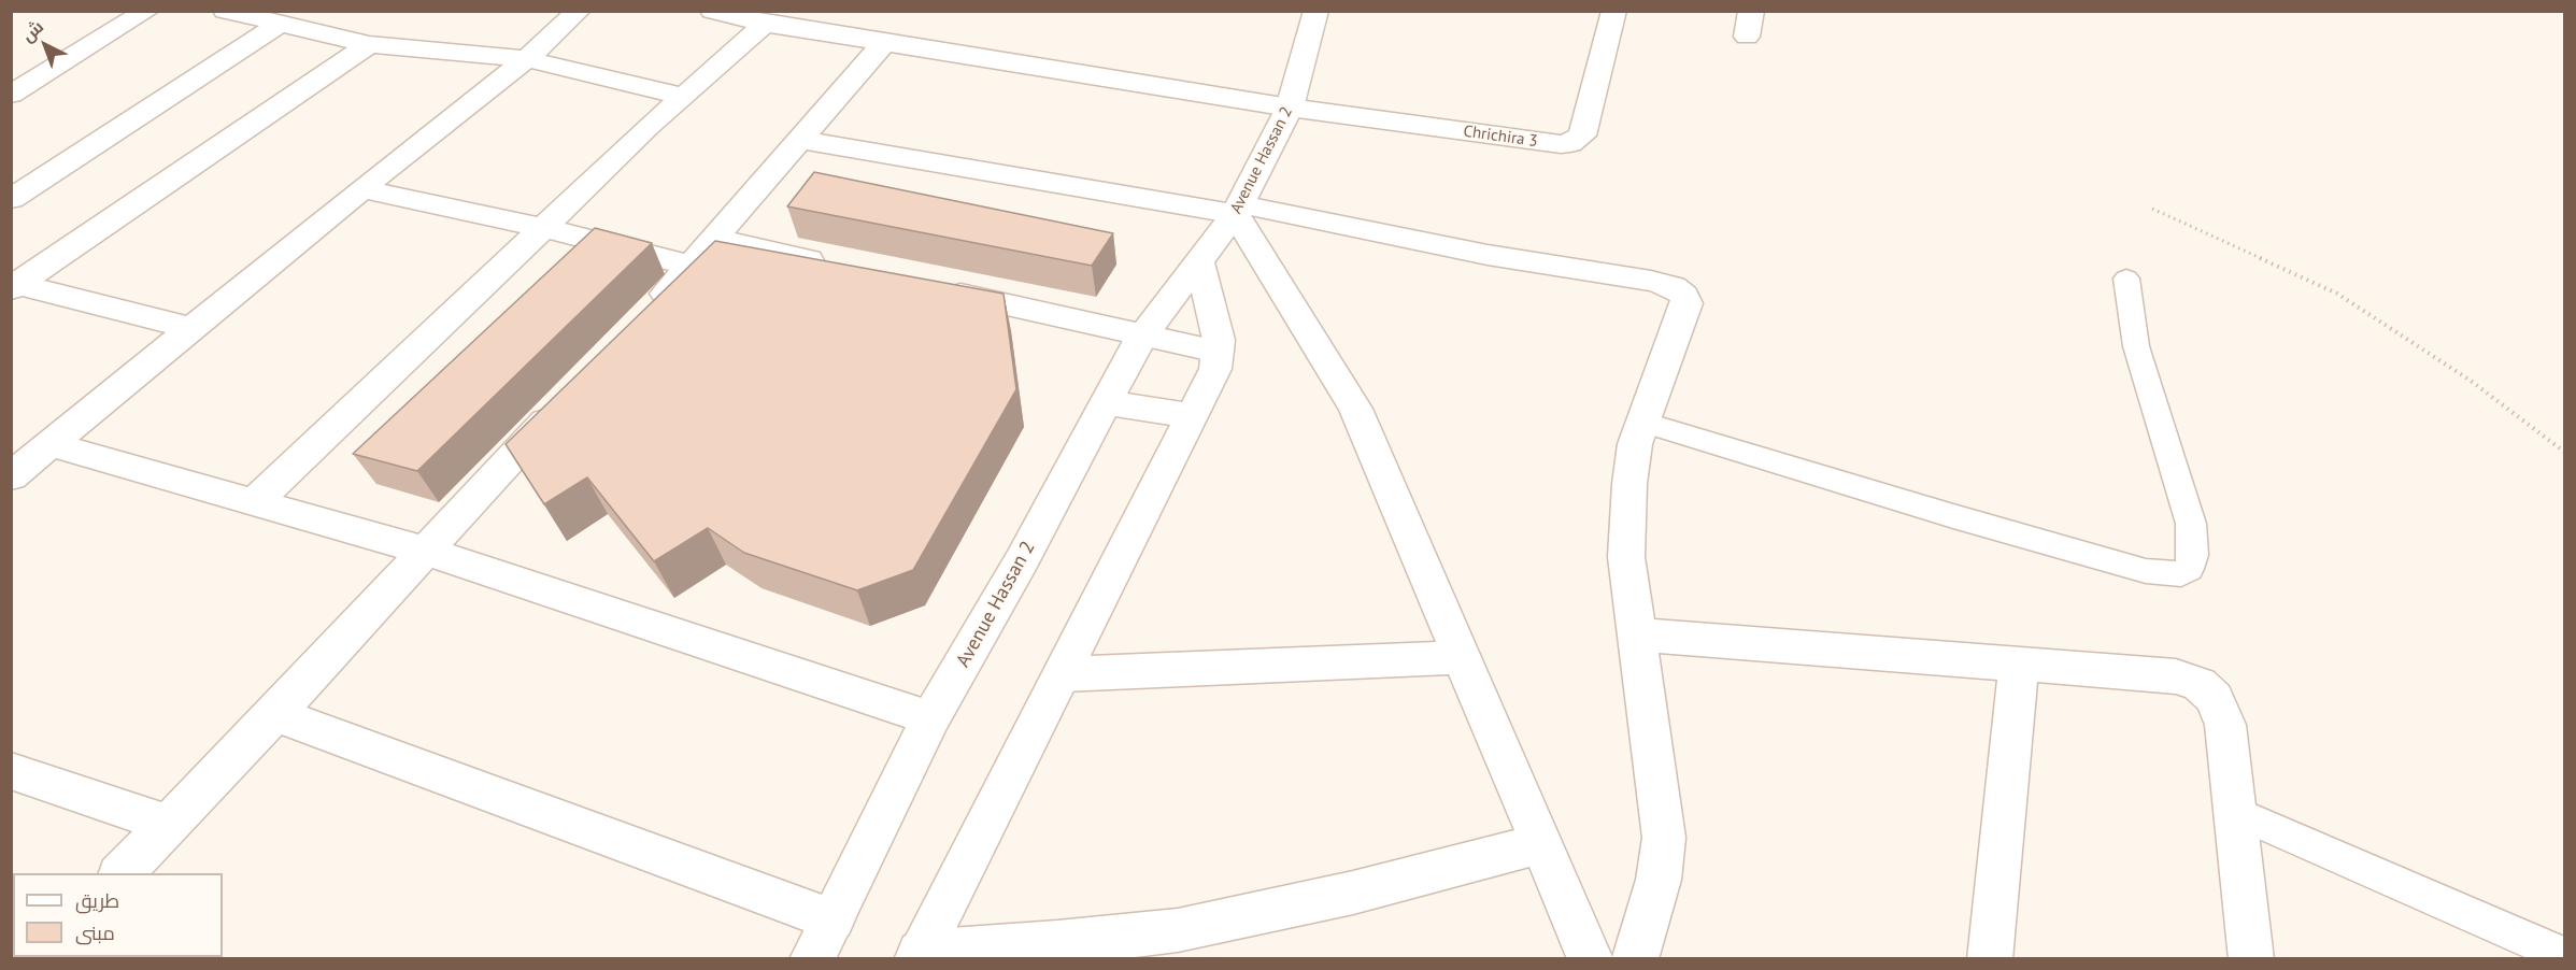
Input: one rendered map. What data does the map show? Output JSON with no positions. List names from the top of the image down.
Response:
{
  "streets": {
    "street": ["Chrichira 3", "Avenue Hassan 2"]
  },
  "crossings": [
    ["Chrichira 3", "Avenue Hassan 2"]
  ],
  "legend": ["طريق", "مبنى"],
  "north": "top left"
}
